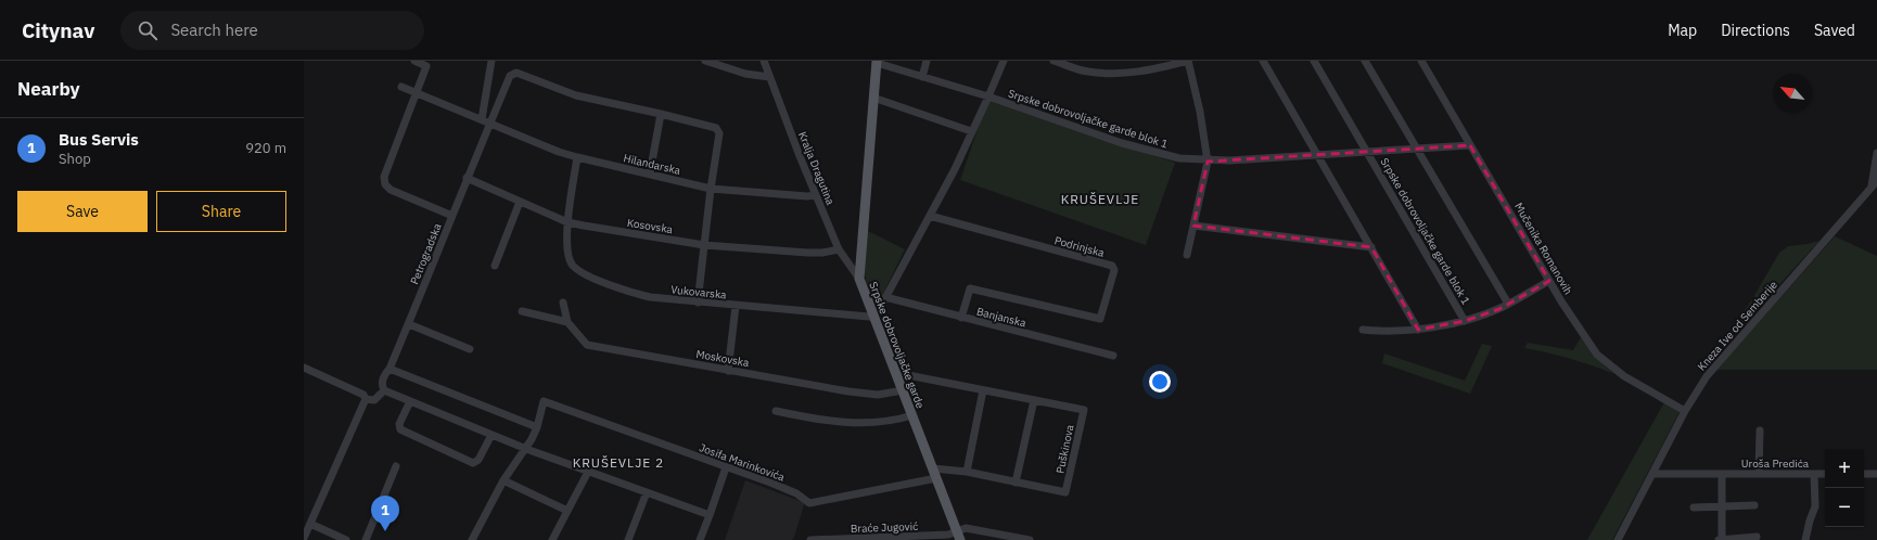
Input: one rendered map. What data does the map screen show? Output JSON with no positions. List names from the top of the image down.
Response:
{
  "streets": {
    "main road": ["Srpske dobrovoljačke garde"],
    "street": [
      "Srpske dobrovoljačke garde blok 1",
      "Hilandarska",
      "Kralja Dragutina",
      "Kosovska",
      "Podrinjska",
      "Mučenika Romanovih",
      "Petrogradska",
      "Vukovarska",
      "Banjanska",
      "Kneza Ive od Semberije",
      "Moskovska",
      "Puškinova",
      "Josifa Marinkovića",
      "Uroša Predića",
      "Braće Jugović"
    ]
  },
  "crossings": [
    ["Srpske dobrovoljačke garde blok 1", "Mučenika Romanovih"],
    ["Srpske dobrovoljačke garde blok 1", "Srpske dobrovoljačke garde"],
    ["Hilandarska", "Kralja Dragutina"],
    ["Hilandarska", "Petrogradska"],
    ["Hilandarska", "Vukovarska"],
    ["Kralja Dragutina", "Kosovska"],
    ["Kralja Dragutina", "Srpske dobrovoljačke garde"],
    ["Kosovska", "Petrogradska"],
    ["Kosovska", "Vukovarska"],
    ["Podrinjska", "Banjanska"],
    ["Mučenika Romanovih", "Kneza Ive od Semberije"],
    ["Vukovarska", "Srpske dobrovoljačke garde"],
    ["Kneza Ive od Semberije", "Uroša Predića"],
    ["Srpske dobrovoljačke garde", "Moskovska"],
    ["Srpske dobrovoljačke garde", "Puškinova"],
    ["Srpske dobrovoljačke garde", "Josifa Marinkovića"],
    ["Srpske dobrovoljačke garde", "Braće Jugović"]
  ],
  "districts": ["KRUŠEVLJE", "KRUŠEVLJE 2"],
  "north": "top left",
  "page": {
    "header": "Citynav",
    "search": "Search here",
    "nav": ["Map", "Directions", "Saved"],
    "heading": "Nearby",
    "list": [
      {
        "mark": "1",
        "name": "Bus Servis",
        "note": "Shop",
        "value": "920 m"
      }
    ],
    "buttons": ["Save", "Share"],
    "map_buttons": ["+", "−"],
    "pins": "1"
  }
}
